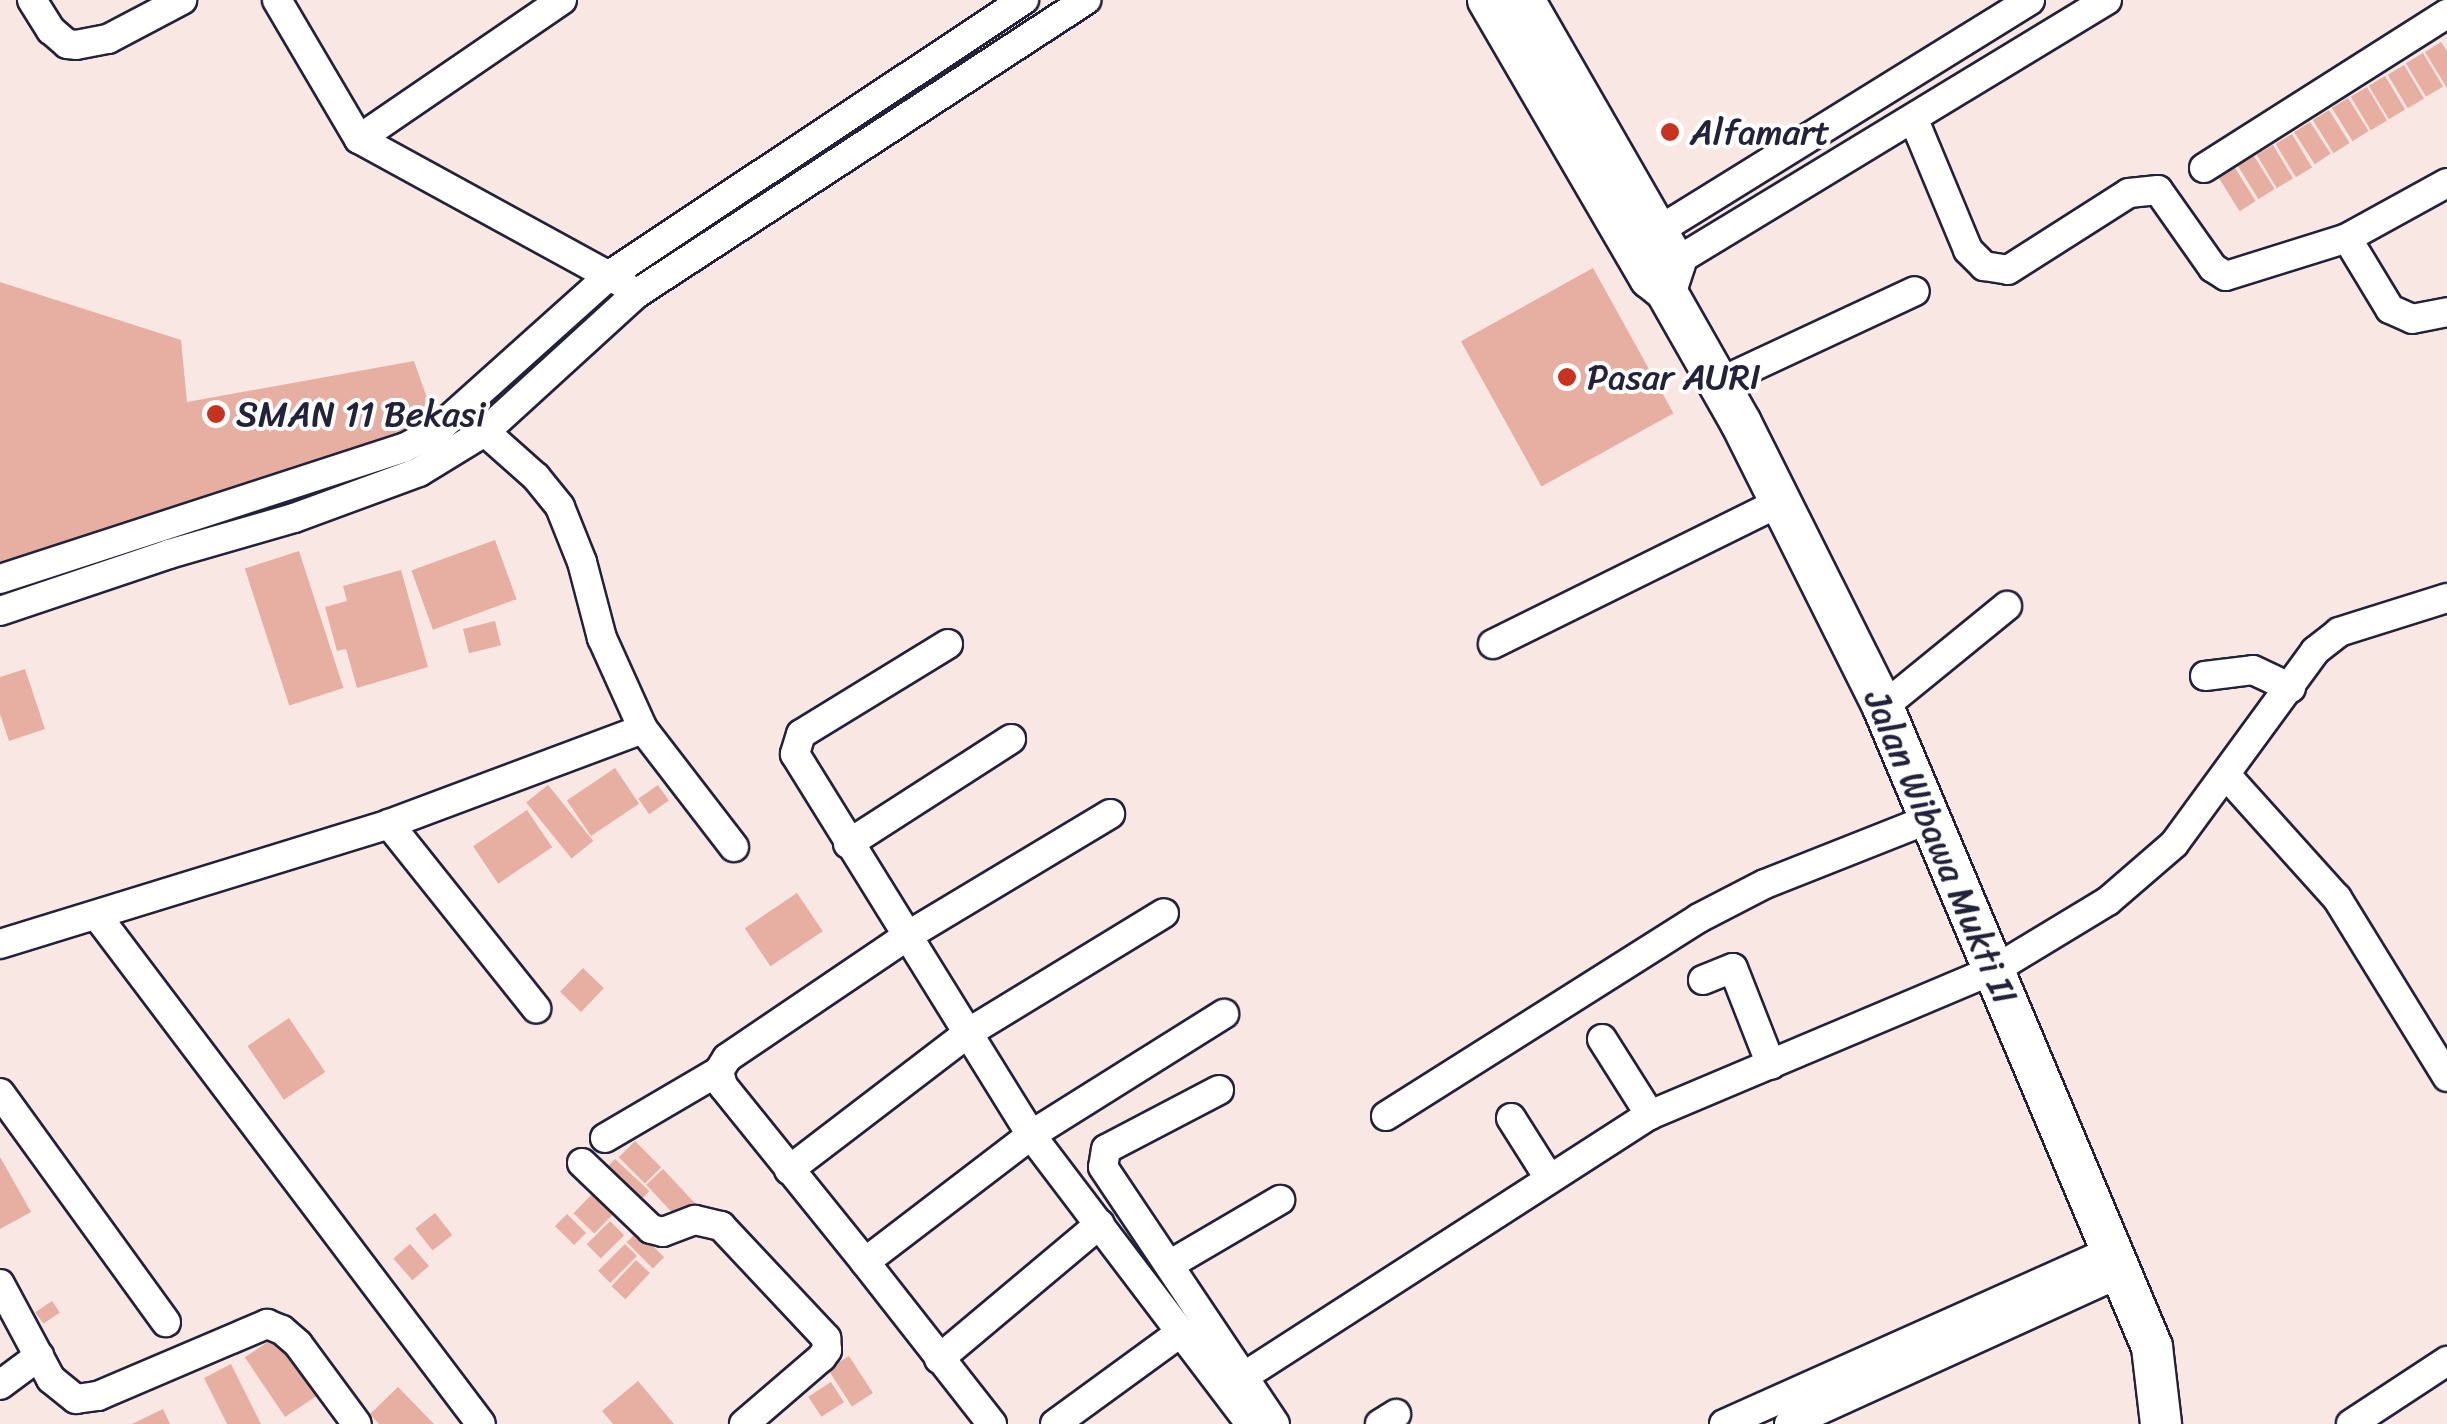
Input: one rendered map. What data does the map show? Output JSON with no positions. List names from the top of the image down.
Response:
{
  "streets": {
    "main road": ["Jalan Wibawa Mukti II"]
  },
  "places": ["Alfamart", "Pasar AURI", "SMAN 11 Bekasi"]
}
